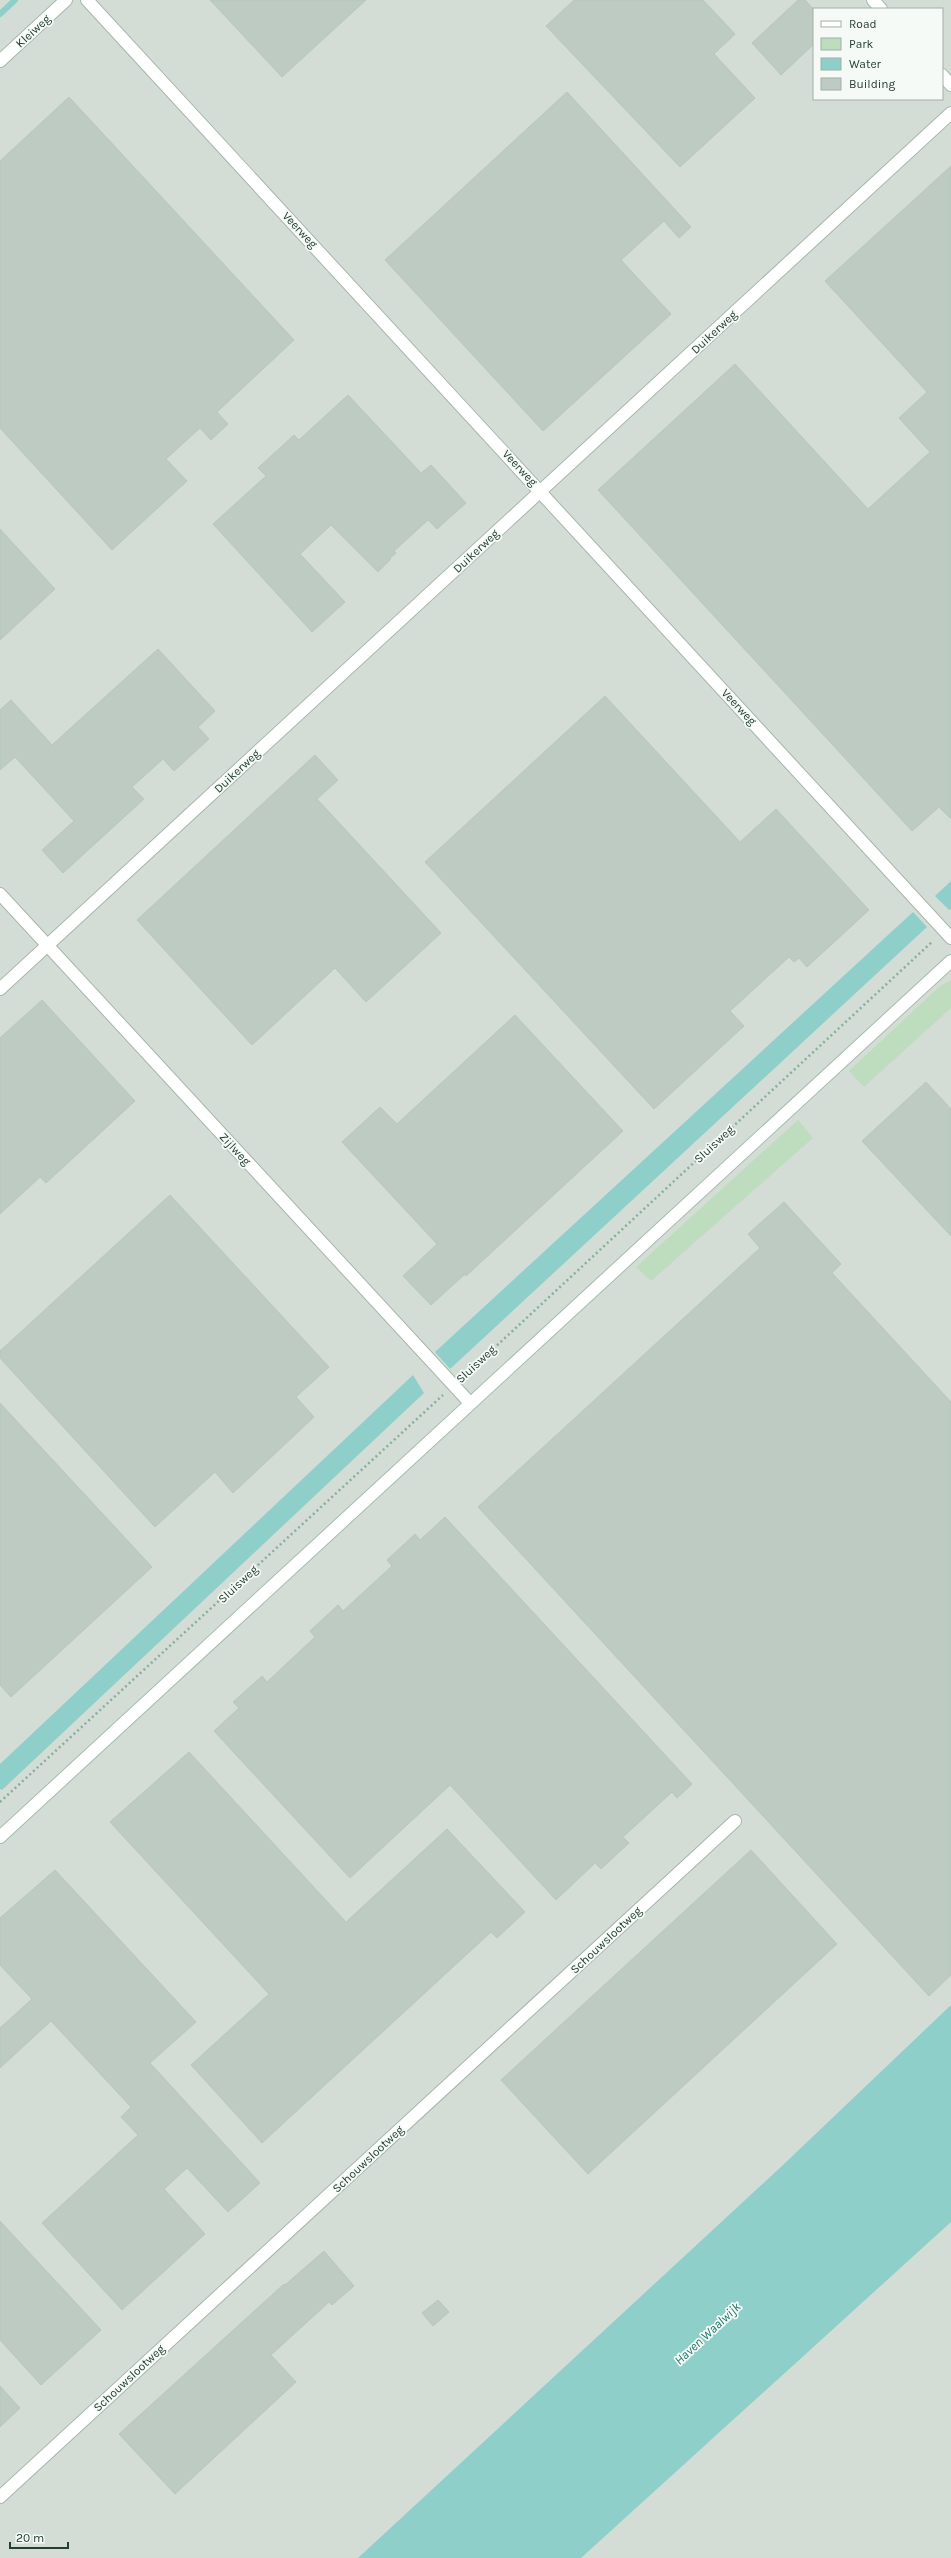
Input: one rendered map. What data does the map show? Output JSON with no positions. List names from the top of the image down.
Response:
{
  "streets": {
    "street": [
      "Kleiweg",
      "Veerweg",
      "Duikerweg",
      "Sluisweg",
      "Zijlweg",
      "Schouwslootweg"
    ]
  },
  "crossings": [
    ["Veerweg", "Duikerweg"],
    ["Veerweg", "Sluisweg"],
    ["Duikerweg", "Zijlweg"],
    ["Sluisweg", "Zijlweg"]
  ],
  "water": ["Haven Waalwijk"],
  "legend": [
    "Road",
    "Park",
    "Water",
    "Building"
  ],
  "scale_bar": "20 m"
}
